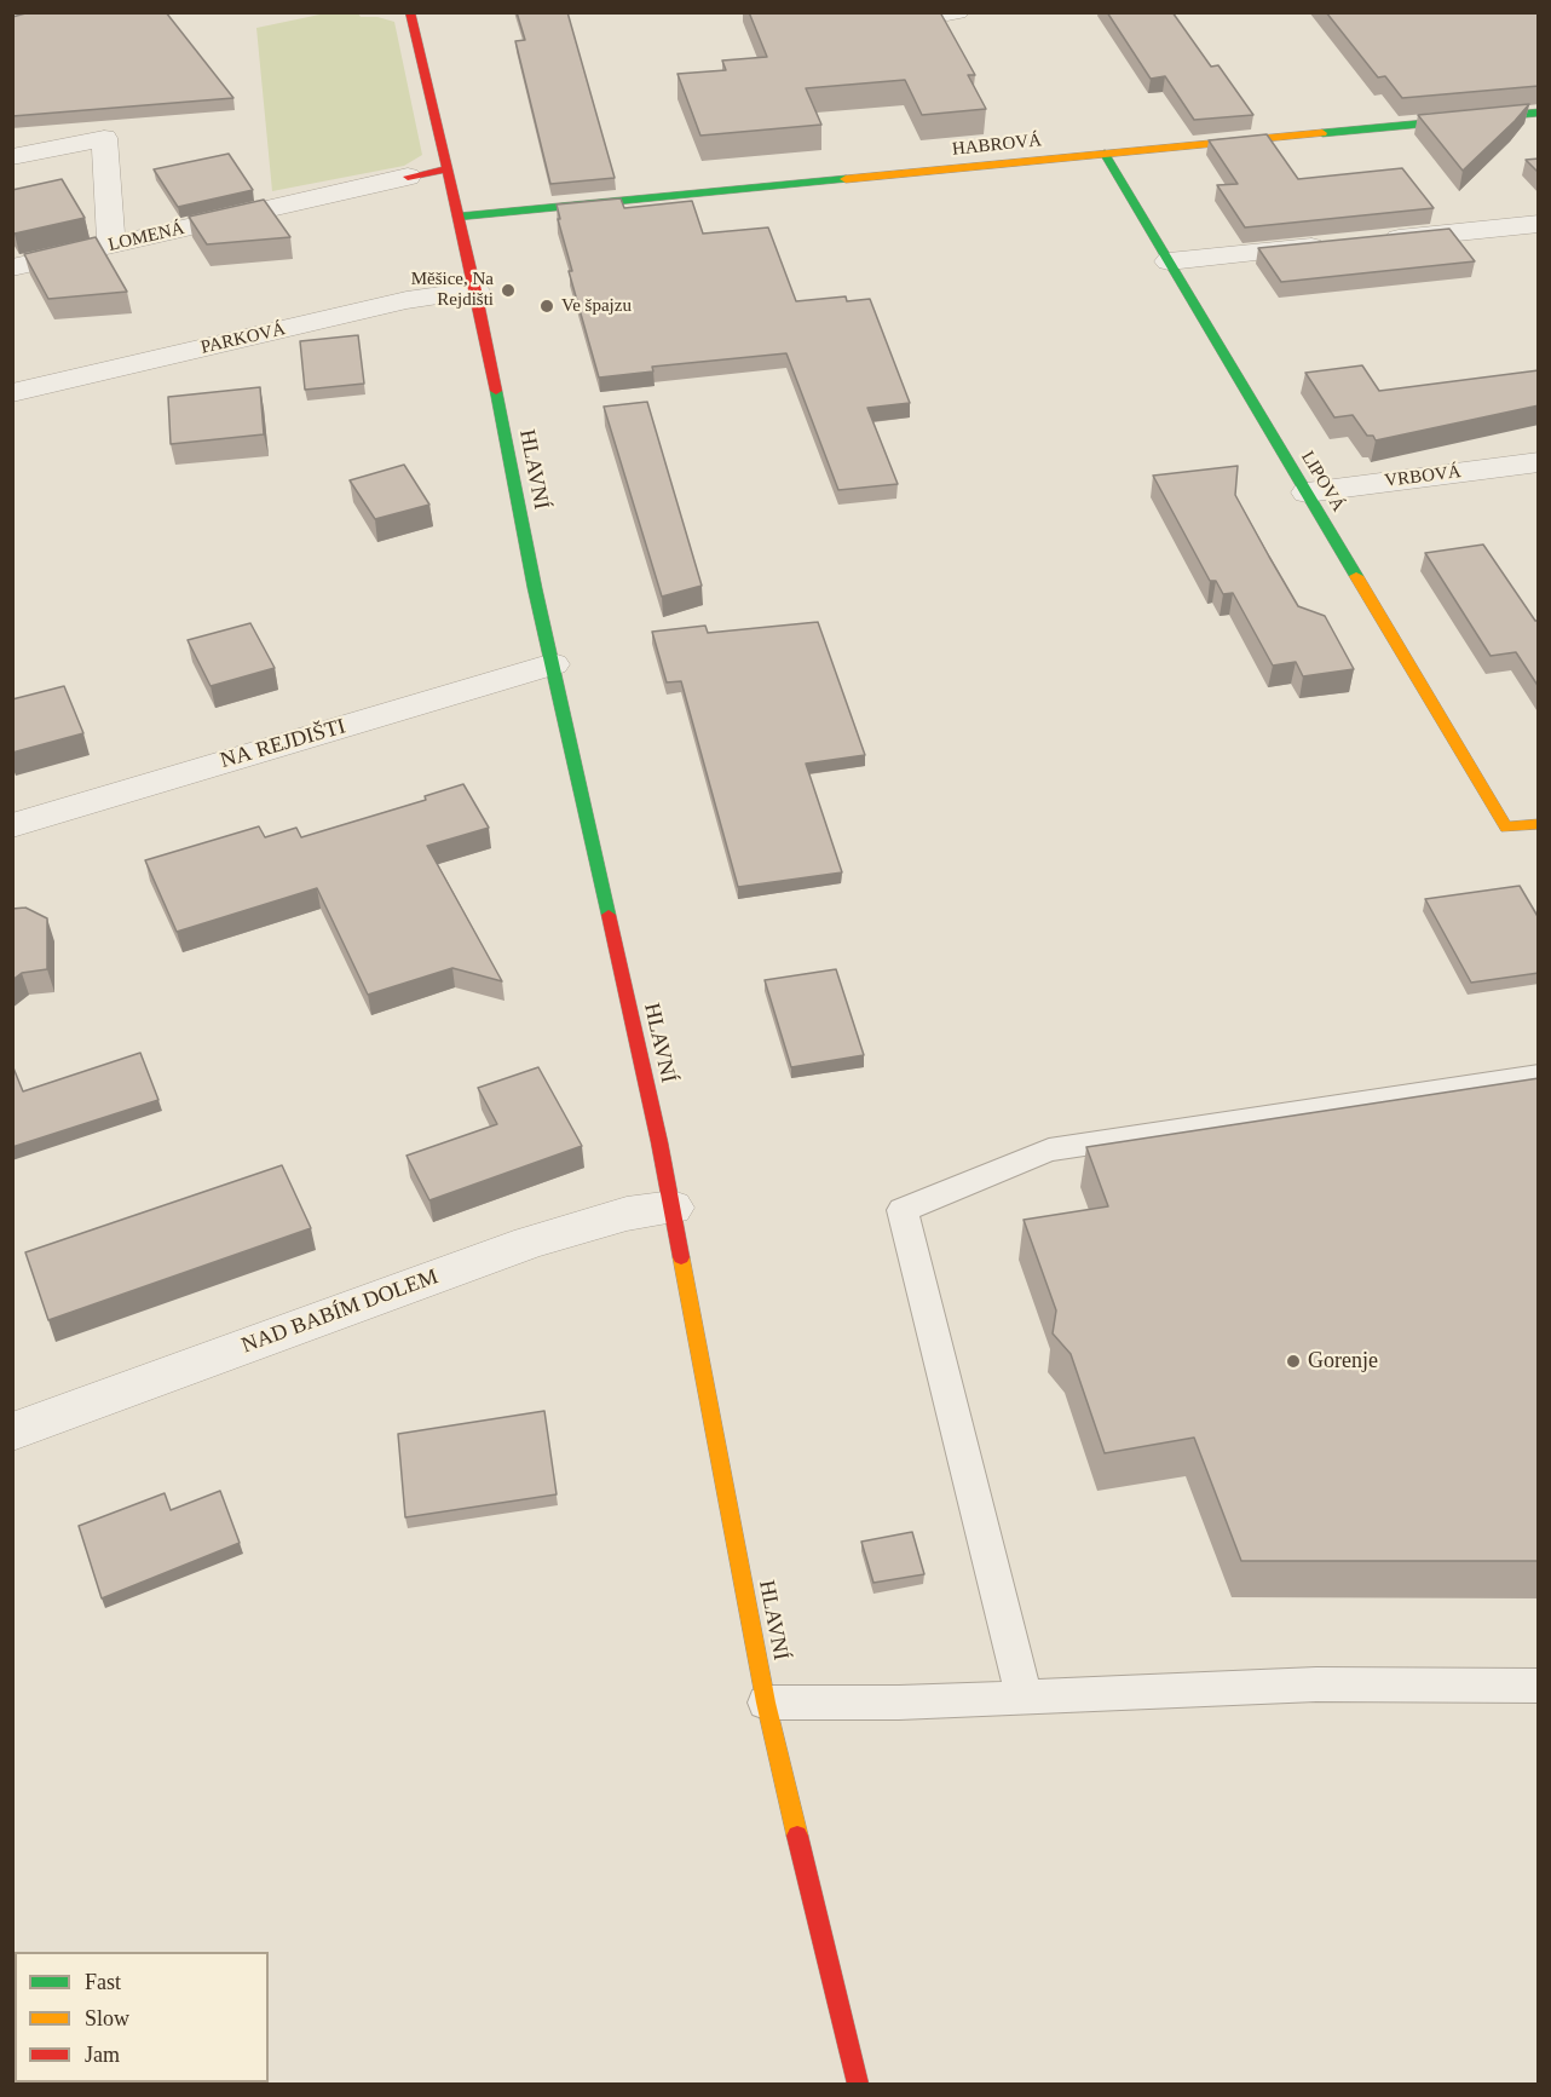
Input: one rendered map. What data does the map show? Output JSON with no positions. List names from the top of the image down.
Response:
{
  "streets": {
    "street": [
      "HABROVÁ",
      "LOMENÁ",
      "PARKOVÁ",
      "HLAVNÍ",
      "VRBOVÁ",
      "LIPOVÁ",
      "NA REJDIŠTI",
      "NAD BABÍM DOLEM"
    ]
  },
  "crossings": [
    ["HABROVÁ", "HLAVNÍ"],
    ["HABROVÁ", "LIPOVÁ"],
    ["PARKOVÁ", "HLAVNÍ"],
    ["HLAVNÍ", "NA REJDIŠTI"],
    ["HLAVNÍ", "NAD BABÍM DOLEM"],
    ["VRBOVÁ", "LIPOVÁ"]
  ],
  "places": ["Měšice, Na Rejdišti", "Ve špajzu", "Gorenje"],
  "legend": ["Fast", "Slow", "Jam"]
}
